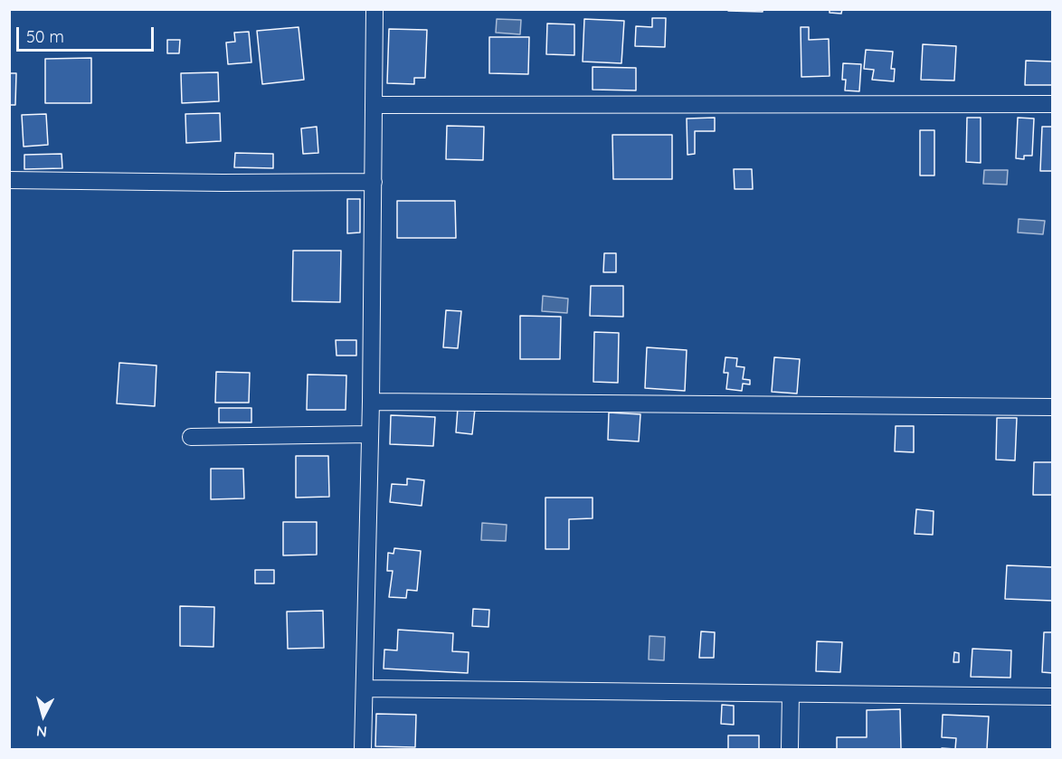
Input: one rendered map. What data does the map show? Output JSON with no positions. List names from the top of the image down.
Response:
{
  "scale_bar": "50 m",
  "north": "bottom"
}
